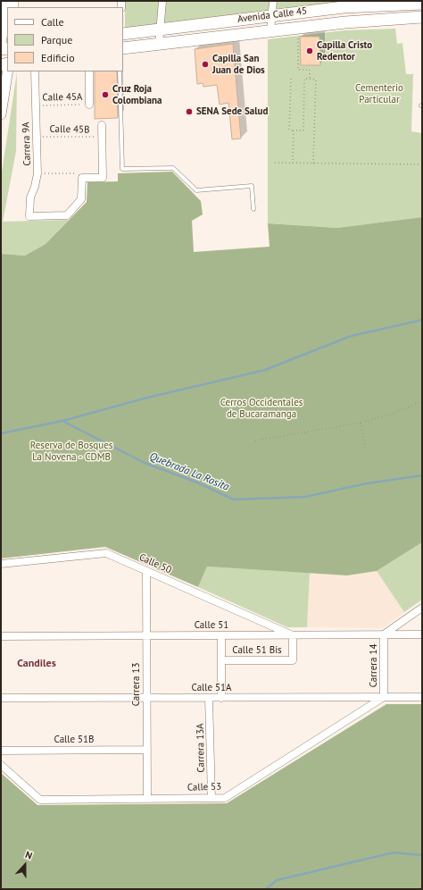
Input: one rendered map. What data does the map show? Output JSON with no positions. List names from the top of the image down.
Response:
{
  "streets": {
    "main road": ["Avenida Calle 45"],
    "street": [
      "Carrera 9A",
      "Calle 50",
      "Calle 51",
      "Calle 51 Bis",
      "Carrera 14",
      "Carrera 13",
      "Calle 51A",
      "Calle 51B",
      "Carrera 13A",
      "Calle 53"
    ],
    "path": ["Calle 45A", "Calle 45B"]
  },
  "crossings": [
    ["Calle 45A", "Carrera 9A"],
    ["Calle 45B", "Carrera 9A"],
    ["Calle 50", "Calle 51"],
    ["Calle 50", "Calle 51 Bis"],
    ["Calle 50", "Carrera 13"],
    ["Calle 51", "Calle 51 Bis"],
    ["Calle 51", "Carrera 14"],
    ["Calle 51", "Carrera 13"],
    ["Carrera 14", "Calle 51A"],
    ["Carrera 14", "Calle 53"],
    ["Carrera 13", "Calle 51A"],
    ["Carrera 13", "Calle 51B"],
    ["Carrera 13", "Calle 53"],
    ["Calle 51A", "Carrera 13A"],
    ["Calle 51A", "Calle 53"],
    ["Carrera 13A", "Calle 53"]
  ],
  "districts": ["Candiles"],
  "water": ["Quebrada La Rosita"],
  "parks": ["Cementerio Particular", "Cerros Occidentales de Bucaramanga", "Reserva de Bosques La Novena - CDMB"],
  "places": [
    "Capilla Cristo Redentor",
    "Capilla San Juan de Dios",
    "Cruz Roja Colombiana",
    "SENA Sede Salud"
  ],
  "legend": ["Calle", "Parque", "Edificio"],
  "north": "top"
}
